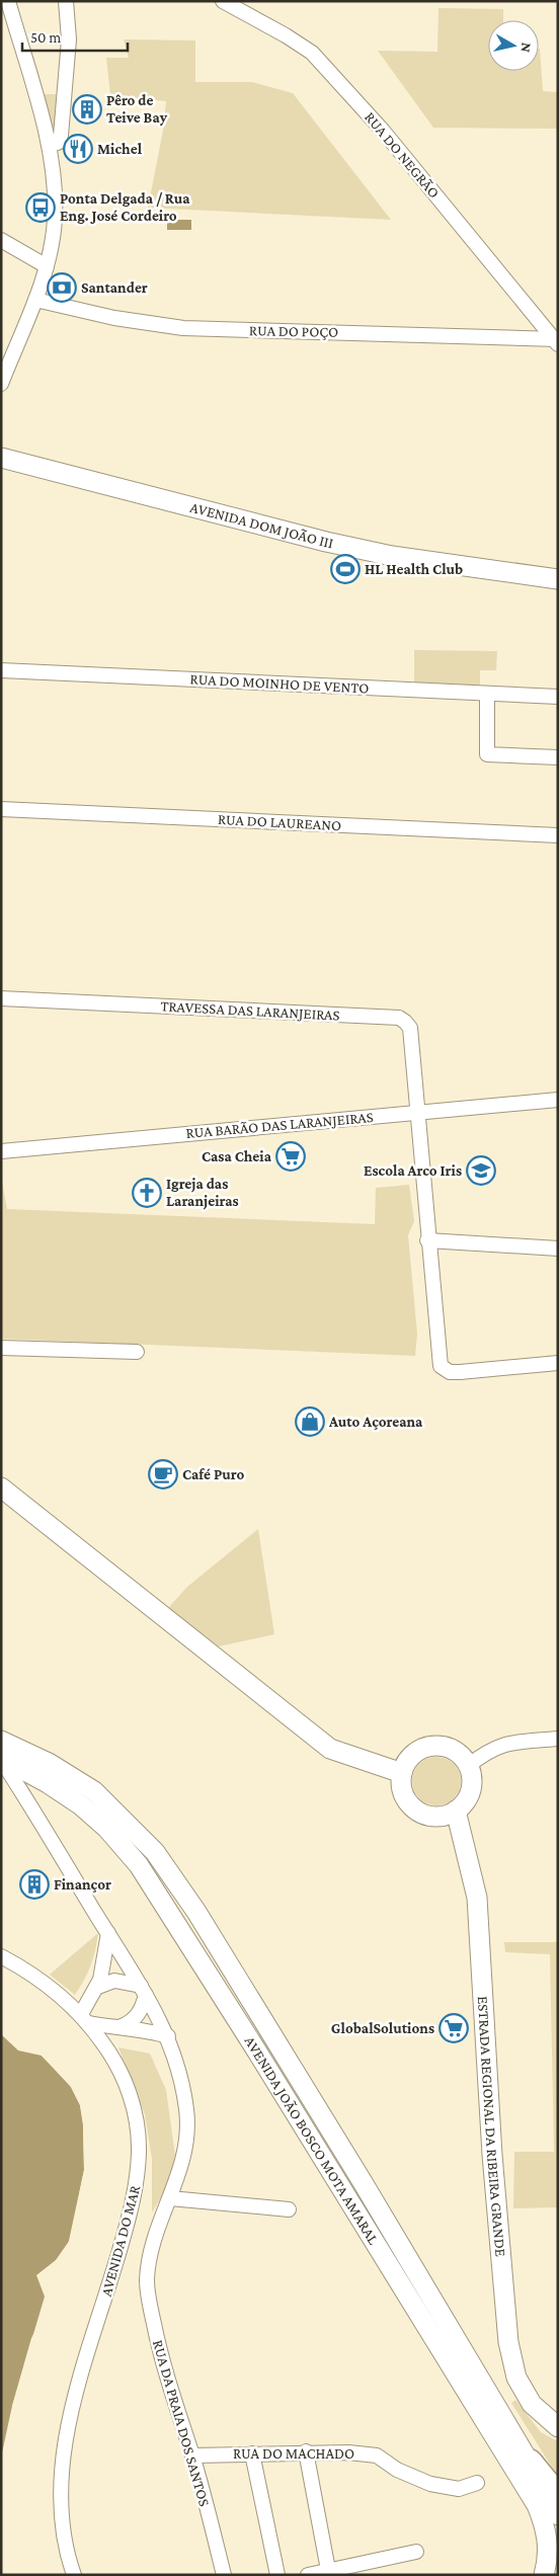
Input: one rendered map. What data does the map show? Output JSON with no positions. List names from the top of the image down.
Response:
{
  "streets": {
    "main road": ["AVENIDA DOM JOÃO III", "ESTRADA REGIONAL DA RIBEIRA GRANDE", "AVENIDA JOÃO BOSCO MOTA AMARAL"],
    "street": [
      "RUA DO NEGRÃO",
      "RUA DO POÇO",
      "RUA DO MOINHO DE VENTO",
      "RUA DO LAUREANO",
      "TRAVESSA DAS LARANJEIRAS",
      "RUA BARÃO DAS LARANJEIRAS",
      "AVENIDA DO MAR",
      "RUA DA PRAIA DOS SANTOS",
      "RUA DO MACHADO"
    ]
  },
  "crossings": [
    ["RUA DO NEGRÃO", "RUA DO POÇO"],
    ["TRAVESSA DAS LARANJEIRAS", "RUA BARÃO DAS LARANJEIRAS"],
    ["AVENIDA JOÃO BOSCO MOTA AMARAL", "RUA DA PRAIA DOS SANTOS"],
    ["RUA DA PRAIA DOS SANTOS", "RUA DO MACHADO"]
  ],
  "places": {
    "building": ["Pêro de Teive Bay", "Finançor"],
    "restaurant": ["Michel"],
    "bus stop": ["Ponta Delgada / Rua Eng. José Cordeiro"],
    "bank": ["Santander"],
    "sports": ["HL Health Club"],
    "supermarket": ["Casa Cheia", "GlobalSolutions"],
    "school or university": ["Escola Arco Iris"],
    "church": ["Igreja das Laranjeiras"],
    "shop": ["Auto Açoreana"],
    "cafe": ["Café Puro"]
  },
  "scale_bar": "50 m",
  "north": "right"
}
